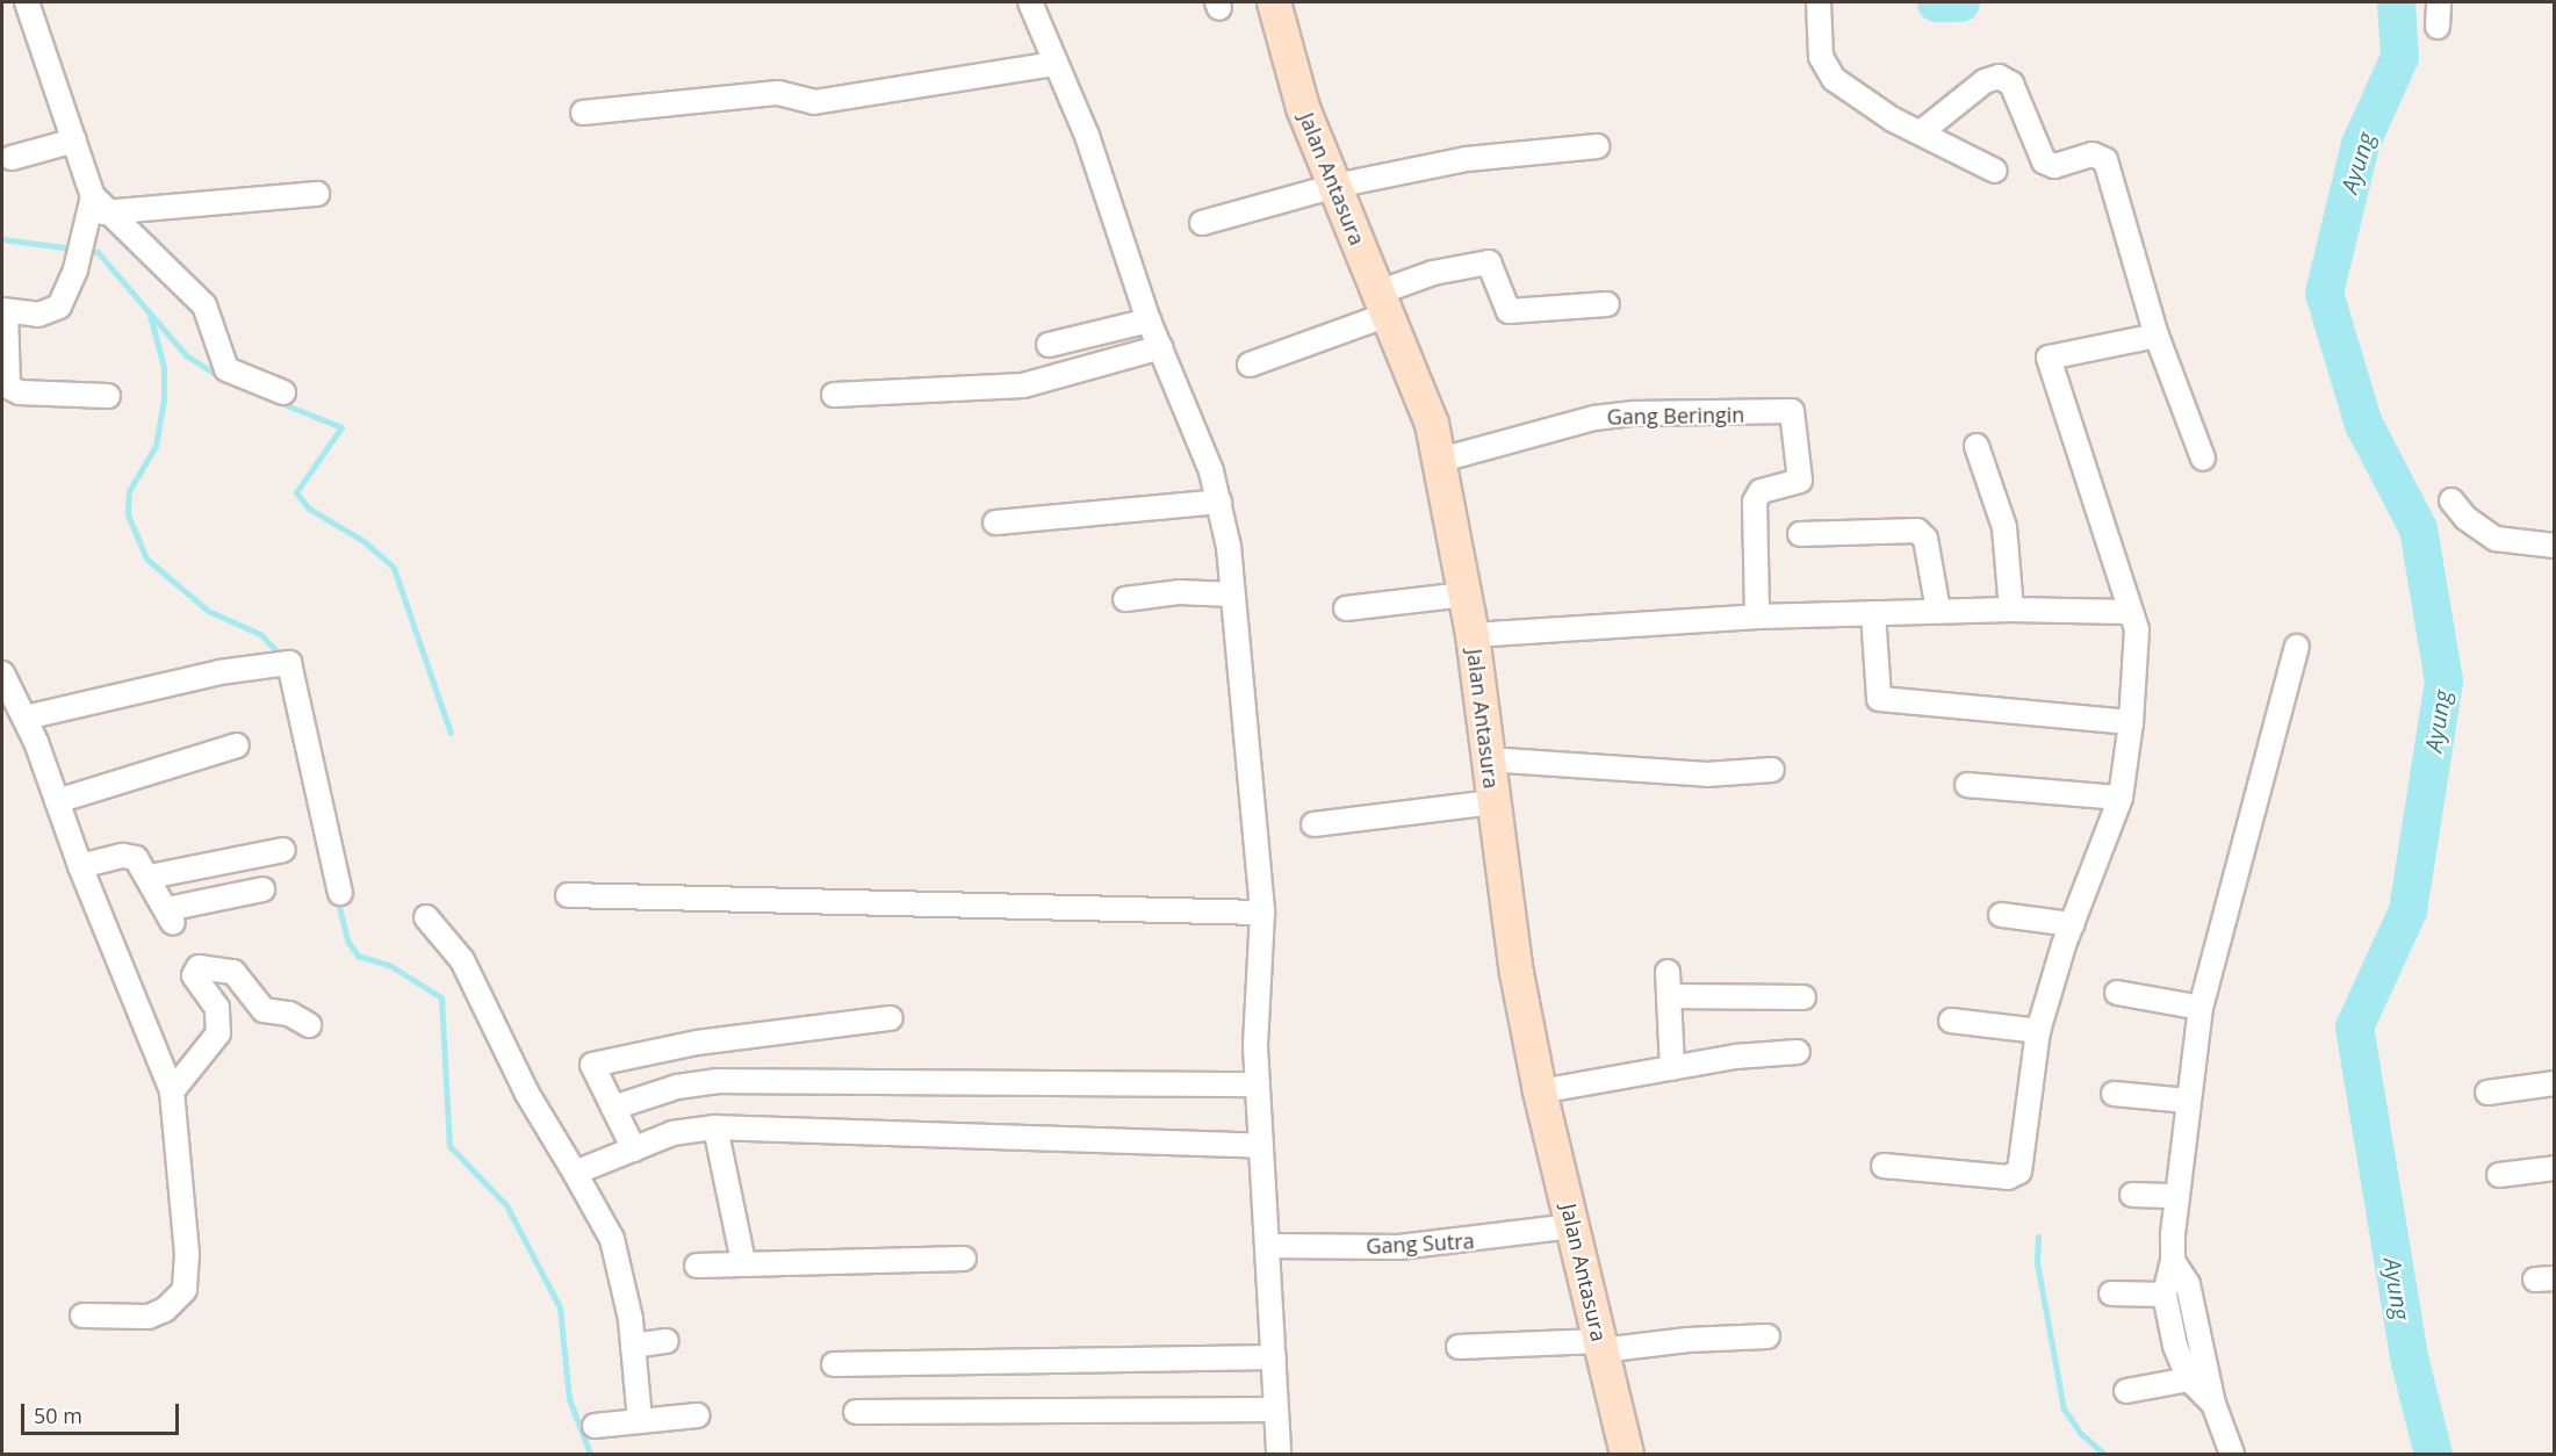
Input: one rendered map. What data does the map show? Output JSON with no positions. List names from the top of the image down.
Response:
{
  "streets": {
    "main road": ["Jalan Antasura"],
    "street": ["Gang Beringin", "Gang Sutra"]
  },
  "crossings": [
    ["Jalan Antasura", "Gang Beringin"],
    ["Jalan Antasura", "Gang Sutra"]
  ],
  "water": ["Ayung"],
  "scale_bar": "50 m"
}
